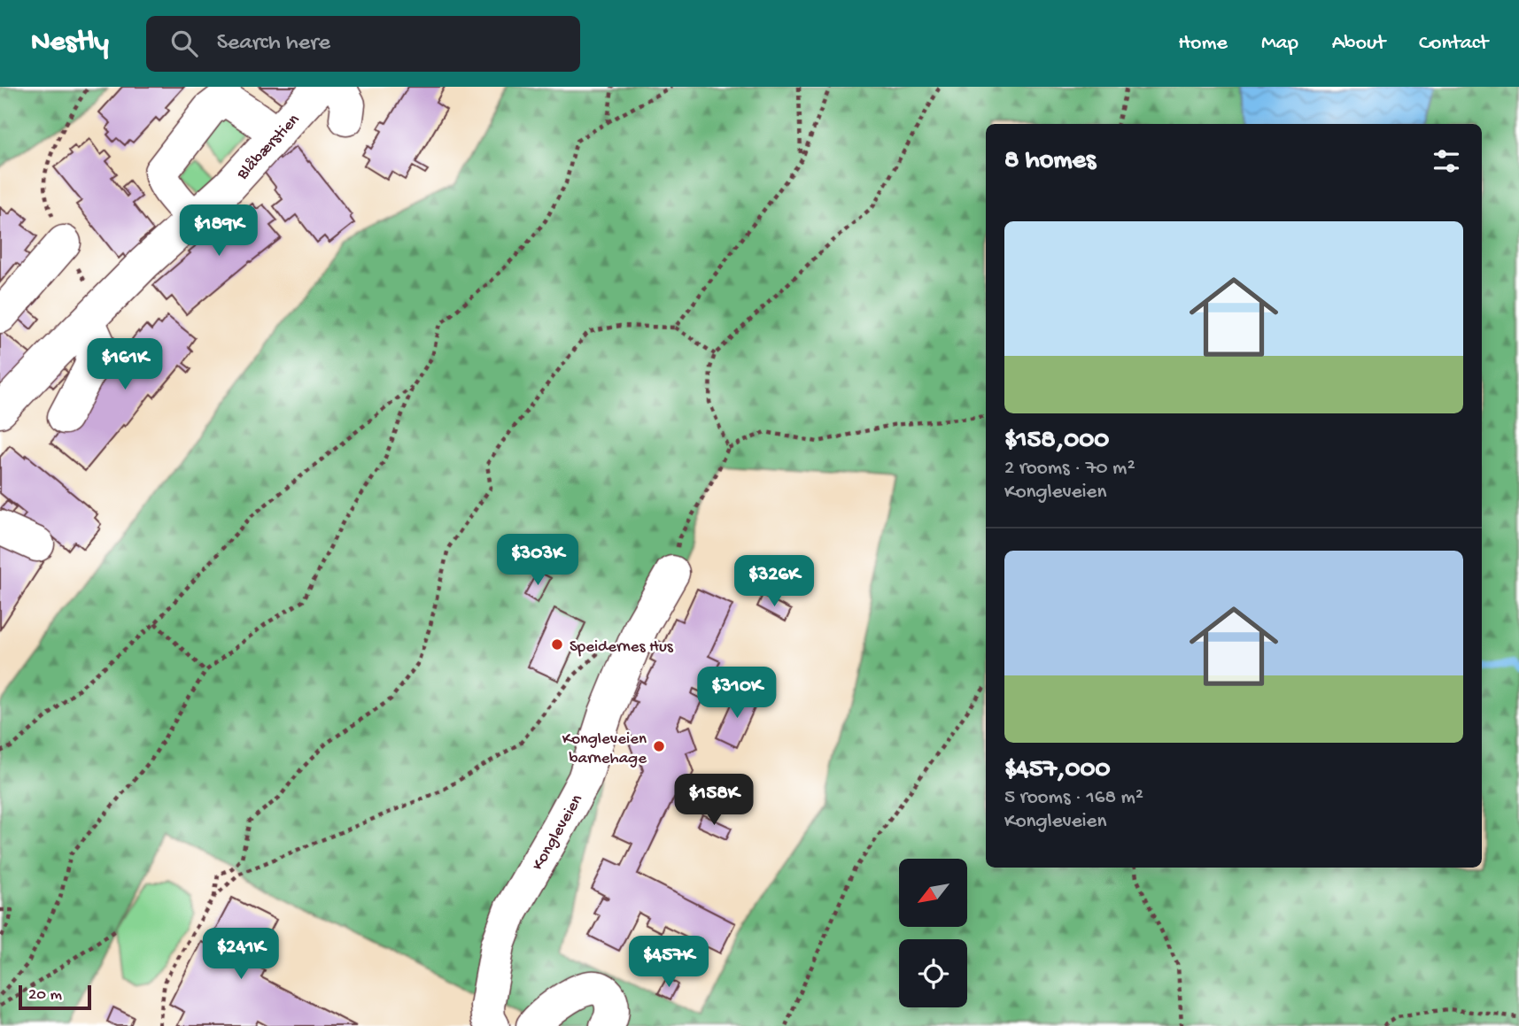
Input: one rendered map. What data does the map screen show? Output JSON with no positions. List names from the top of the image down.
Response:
{
  "streets": {
    "street": ["Blåbærstien", "Kongleveien"]
  },
  "places": ["Speidernes Hus", "Kongleveien barnehage"],
  "scale_bar": "20 m",
  "north": "bottom left",
  "page": {
    "header": "Nestly",
    "search": "Search here",
    "nav": [
      "Home",
      "Map",
      "About",
      "Contact"
    ],
    "heading": "8 homes",
    "list": [
      {
        "name": "$158,000",
        "note": "2 rooms · 70 m² · Kongleveien"
      },
      {
        "name": "$457,000",
        "note": "5 rooms · 168 m² · Kongleveien"
      }
    ],
    "price": [
      "$189K",
      "$161K",
      "$303K",
      "$326K",
      "$310K",
      "$158K",
      "$241K",
      "$457K"
    ],
    "scale": "20 m"
  }
}
